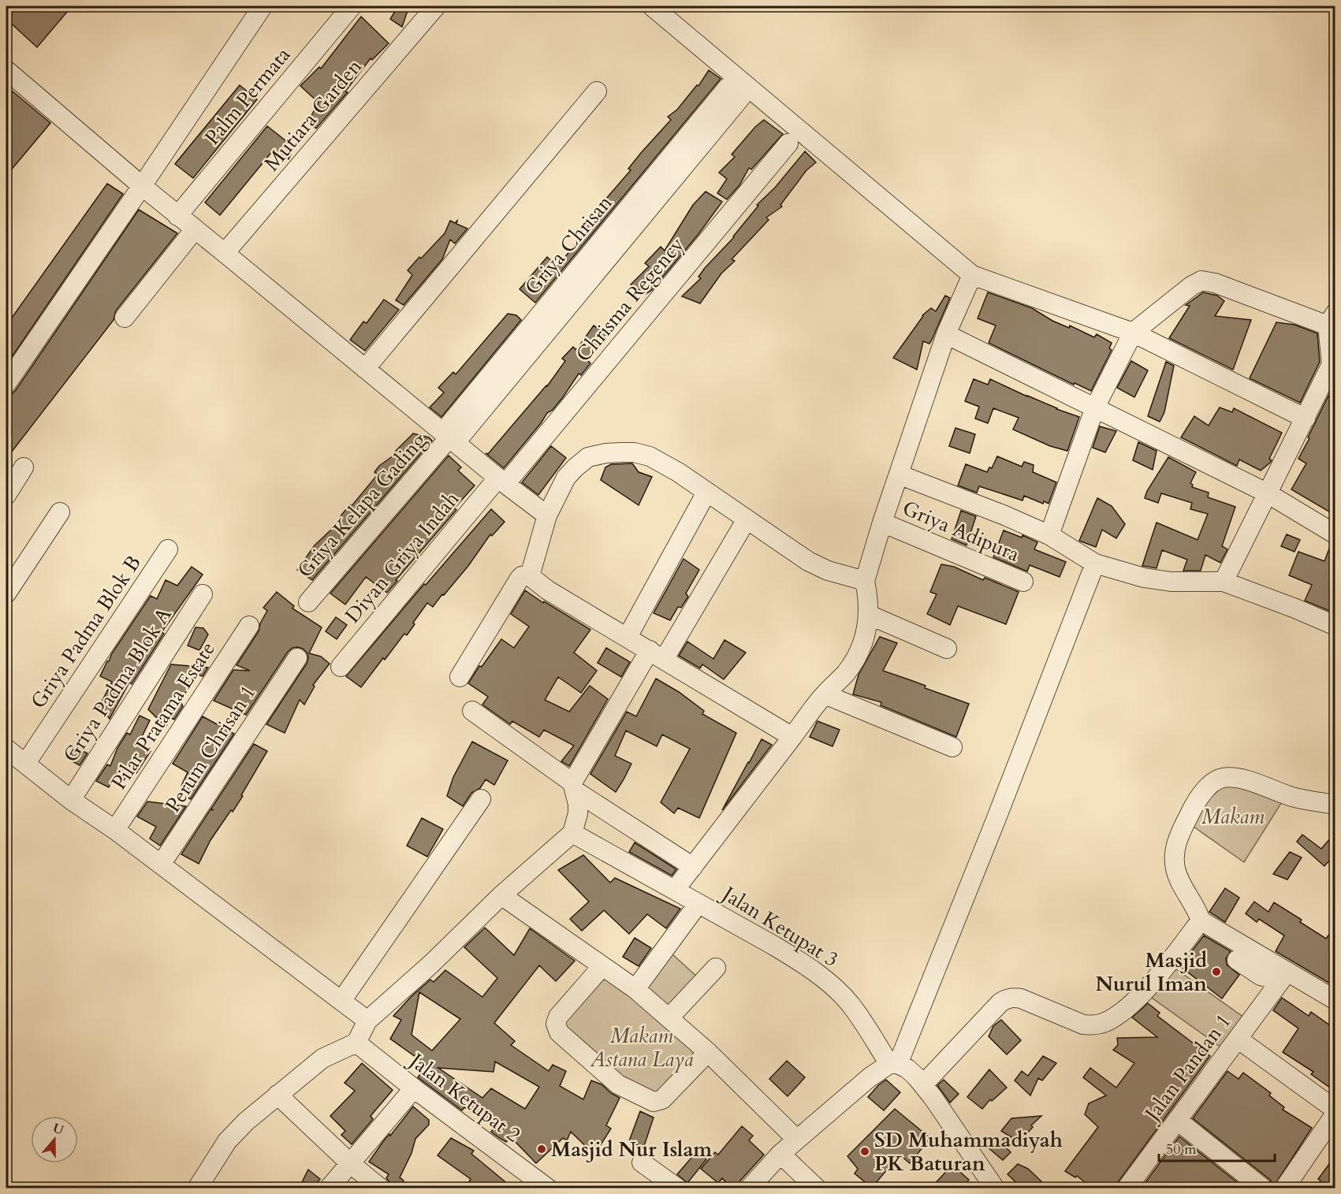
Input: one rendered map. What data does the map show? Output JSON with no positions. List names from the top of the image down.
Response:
{
  "streets": {
    "street": [
      "Palm Permata",
      "Mutiara Garden",
      "Griya Chrisan",
      "Chrisma Regency",
      "Griya Kelapa Gading",
      "Griya Adipura",
      "Diyan Griya Indah",
      "Griya Padma Blok B",
      "Griya Padma Blok A",
      "Pilar Pratama Estate",
      "Perum Chrisan 1",
      "Jalan Ketupat 3",
      "Jalan Pandan 1",
      "Jalan Ketupat 2"
    ]
  },
  "crossings": [
    ["Griya Chrisan", "Griya Kelapa Gading"],
    ["Chrisma Regency", "Diyan Griya Indah"]
  ],
  "parks": ["Makam", "Makam Astana Laya"],
  "places": ["Masjid Nurul Iman", "Masjid Nur Islam", "SD Muhammadiyah PK Baturan"],
  "scale_bar": "50 m",
  "north": "top"
}
